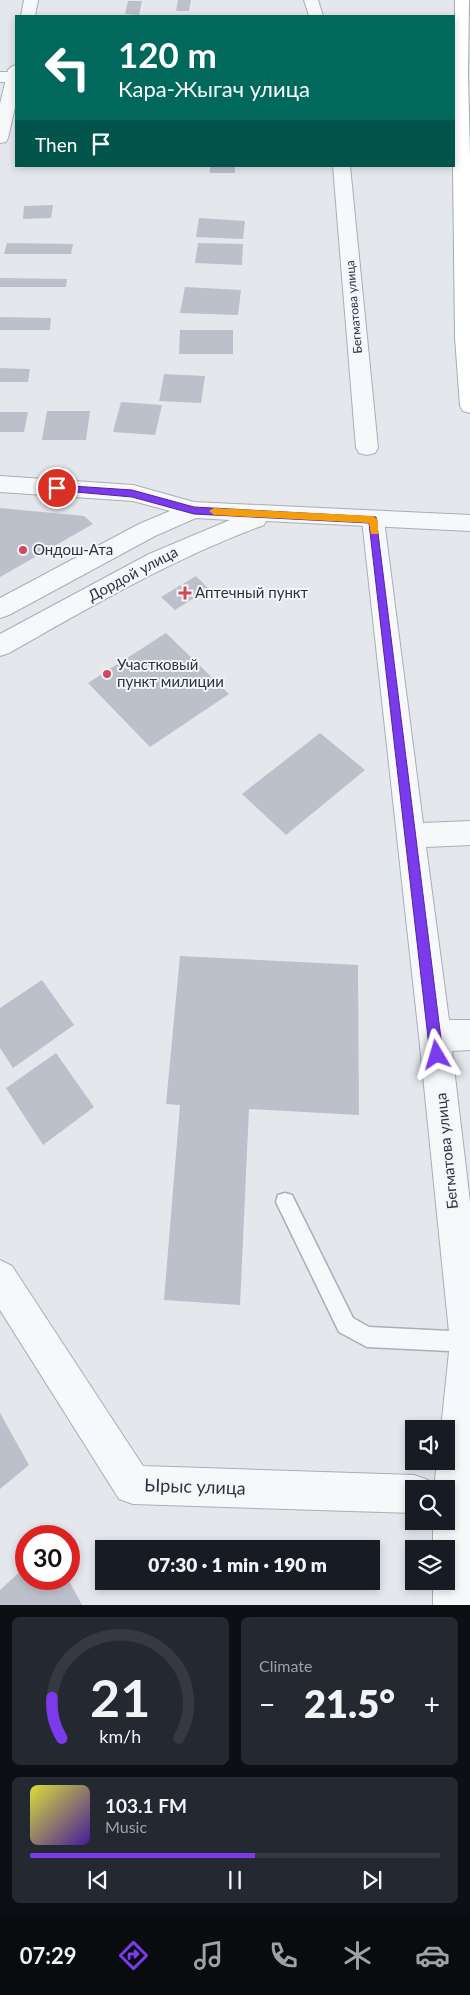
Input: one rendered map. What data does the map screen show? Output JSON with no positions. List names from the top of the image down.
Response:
{
  "streets": {
    "street": ["Бегматова улица", "Дордой улица", "Ырыс улица"]
  },
  "places": {
    "other": ["Ондош-Ата", "Участковый пункт милиции"],
    "health": ["Аптечный пункт"]
  },
  "page": {
    "turn": ["120 m", "Кара-Жыгач улица"],
    "then": "Then",
    "limit": "30",
    "trip": "07:30 · 1 min · 190 m",
    "tile": "Climate",
    "heat": ["−", "21.5°", "+"],
    "song": ["103.1 FM", "Music"],
    "tabs": "07:29",
    "gauge": ["21", "km/h"]
  }
}
